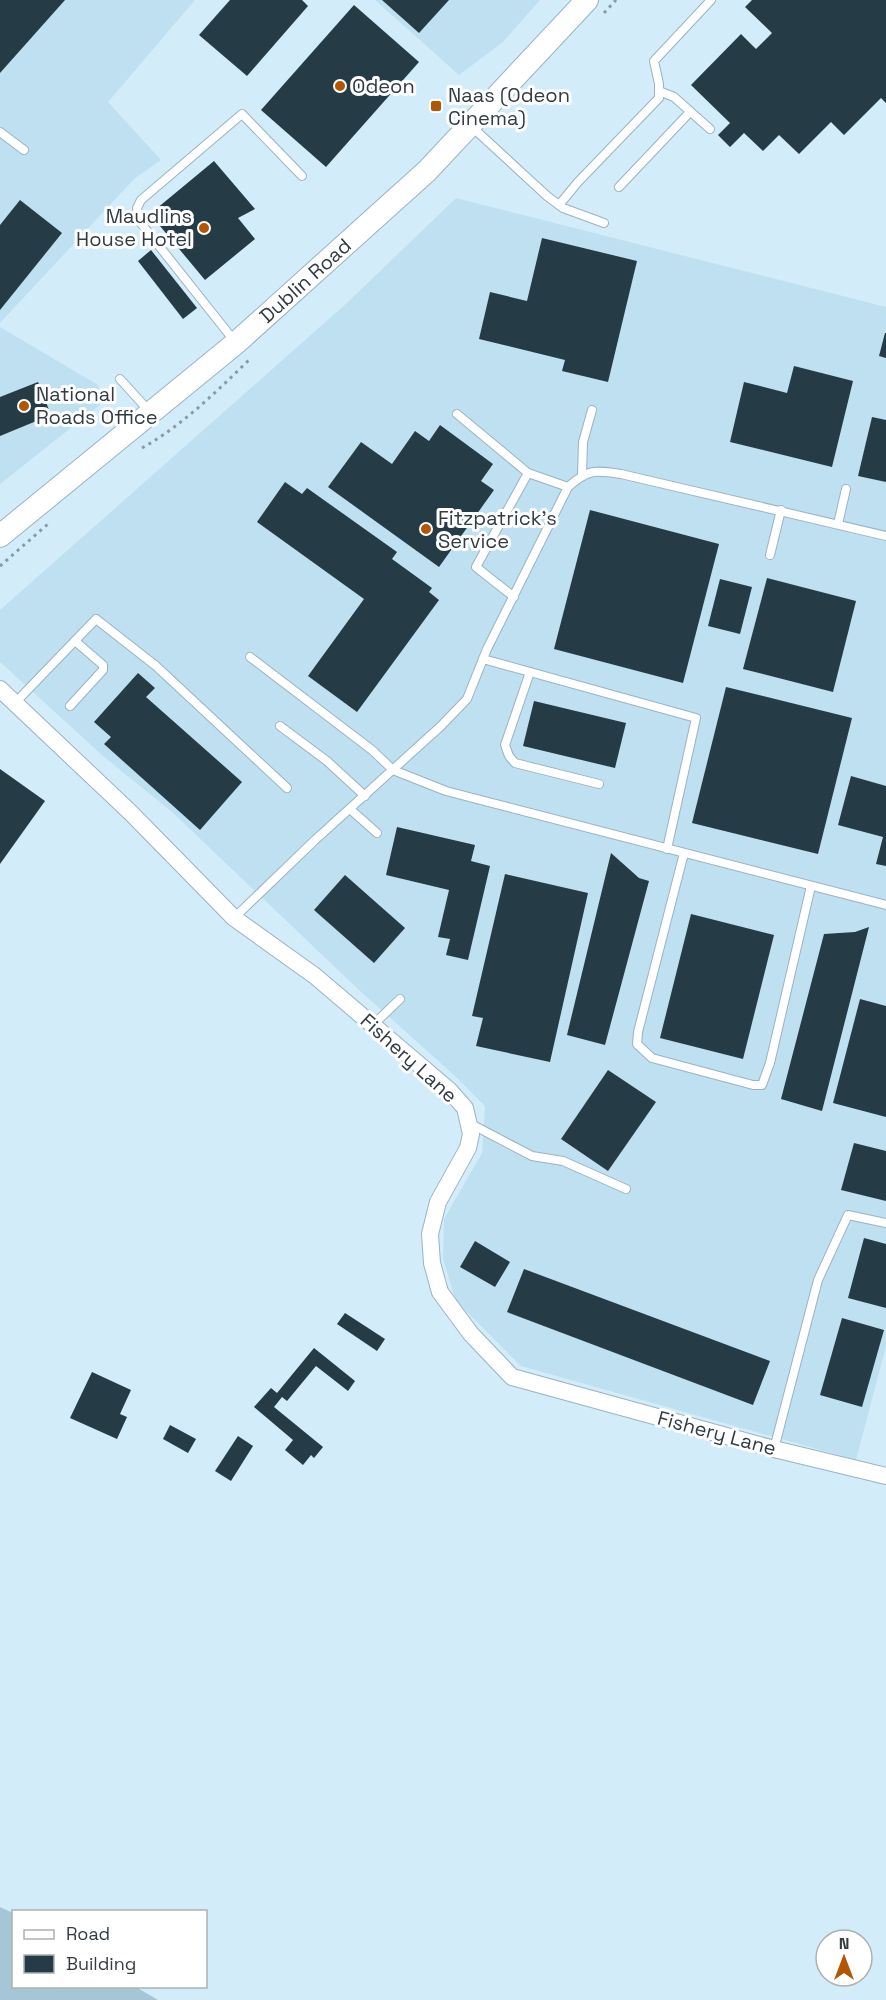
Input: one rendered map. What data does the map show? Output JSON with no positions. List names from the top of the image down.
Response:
{
  "streets": {
    "main road": ["Dublin Road"],
    "street": ["Fishery Lane"]
  },
  "places": {
    "other": [
      "Odeon",
      "Maudlins House Hotel",
      "National Roads Office",
      "Fitzpatrick's Service"
    ],
    "transit": ["Naas (Odeon Cinema)"]
  },
  "legend": ["Road", "Building"],
  "north": "top"
}
